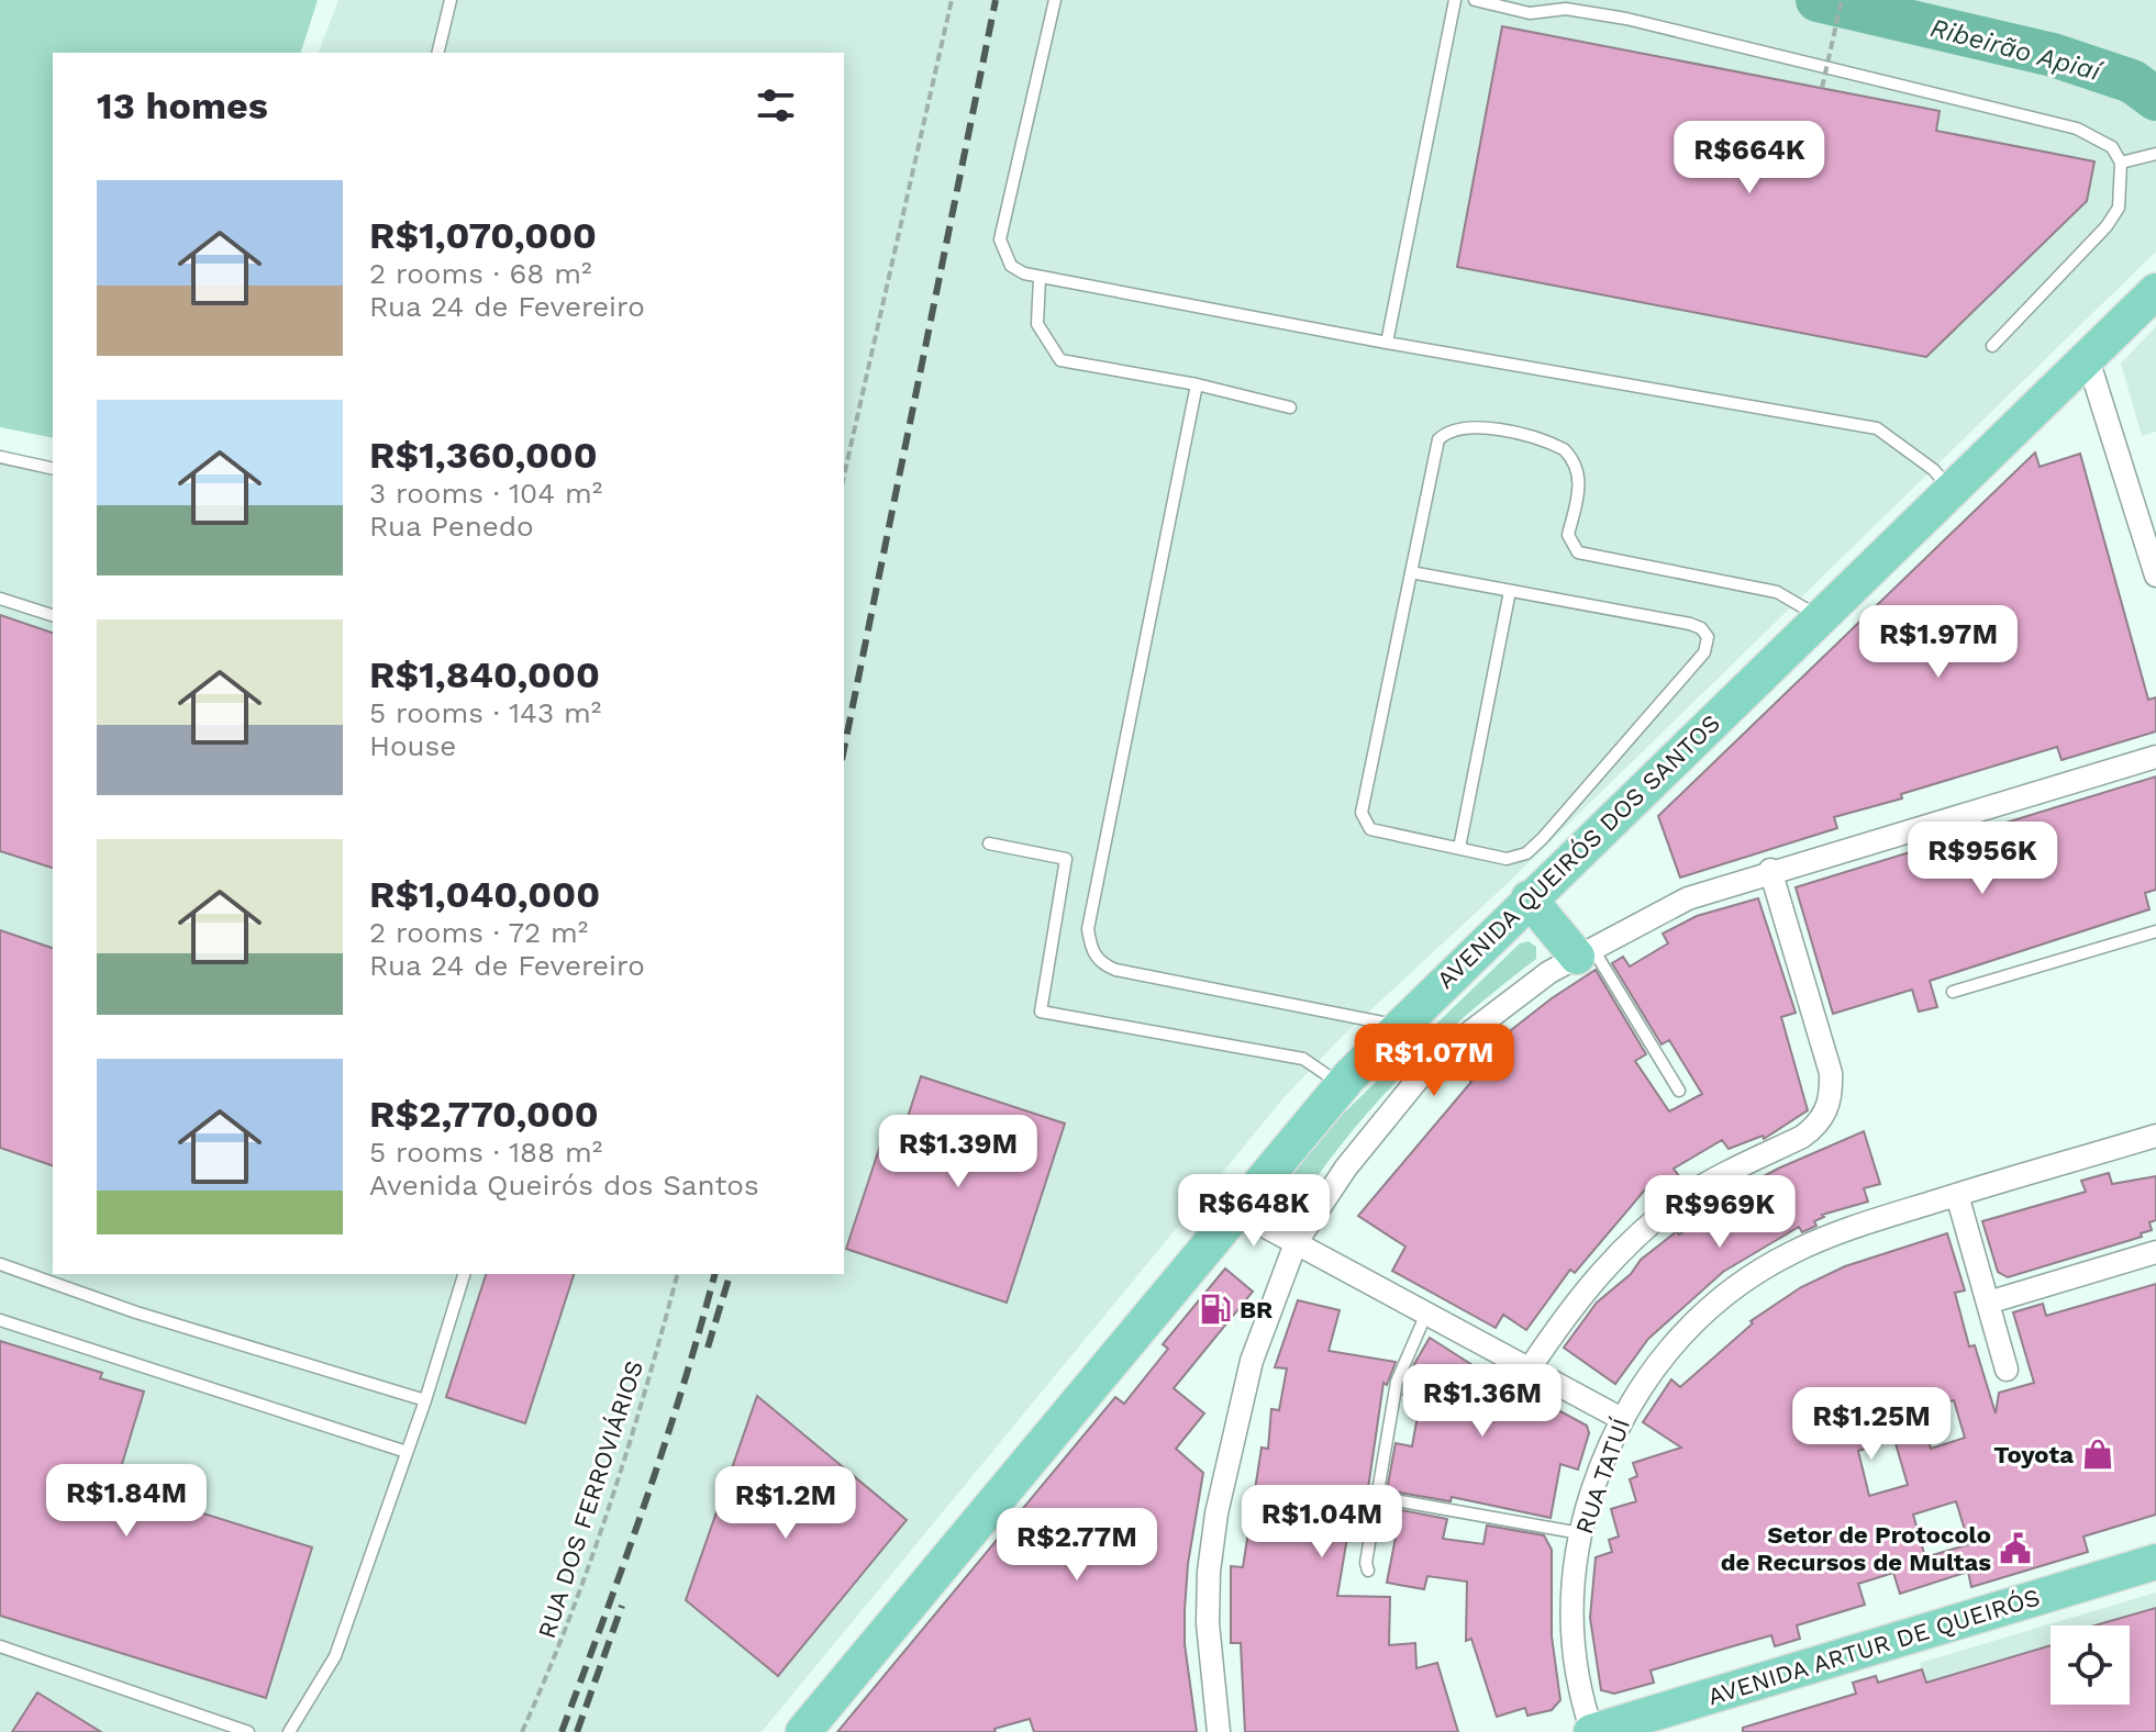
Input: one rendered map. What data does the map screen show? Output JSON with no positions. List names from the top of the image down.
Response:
{
  "streets": {
    "main road": ["AVENIDA QUEIRÓS DOS SANTOS", "AVENIDA ARTUR DE QUEIRÓS"],
    "street": ["RUA TATUÍ"],
    "path": ["RUA DOS FERROVIÁRIOS"]
  },
  "crossings": [
    ["RUA TATUÍ", "AVENIDA ARTUR DE QUEIRÓS"]
  ],
  "water": ["Ribeirão Apiaí"],
  "places": {
    "fuel station": ["BR"],
    "shop": ["Toyota"],
    "public building": ["Setor de Protocolo de Recursos de Multas"]
  },
  "page": {
    "heading": "13 homes",
    "price": [
      "R$664K",
      "R$1.97M",
      "R$956K",
      "R$1.07M",
      "R$1.39M",
      "R$648K",
      "R$969K",
      "R$1.36M",
      "R$1.25M",
      "R$1.84M",
      "R$1.2M",
      "R$1.04M",
      "R$2.77M"
    ],
    "list": [
      {
        "name": "R$1,070,000",
        "note": "2 rooms · 68 m² · Rua 24 de Fevereiro"
      },
      {
        "name": "R$1,360,000",
        "note": "3 rooms · 104 m² · Rua Penedo"
      },
      {
        "name": "R$1,840,000",
        "note": "5 rooms · 143 m² · House"
      },
      {
        "name": "R$1,040,000",
        "note": "2 rooms · 72 m² · Rua 24 de Fevereiro"
      },
      {
        "name": "R$2,770,000",
        "note": "5 rooms · 188 m² · Avenida Queirós dos Santos"
      }
    ]
  }
}
